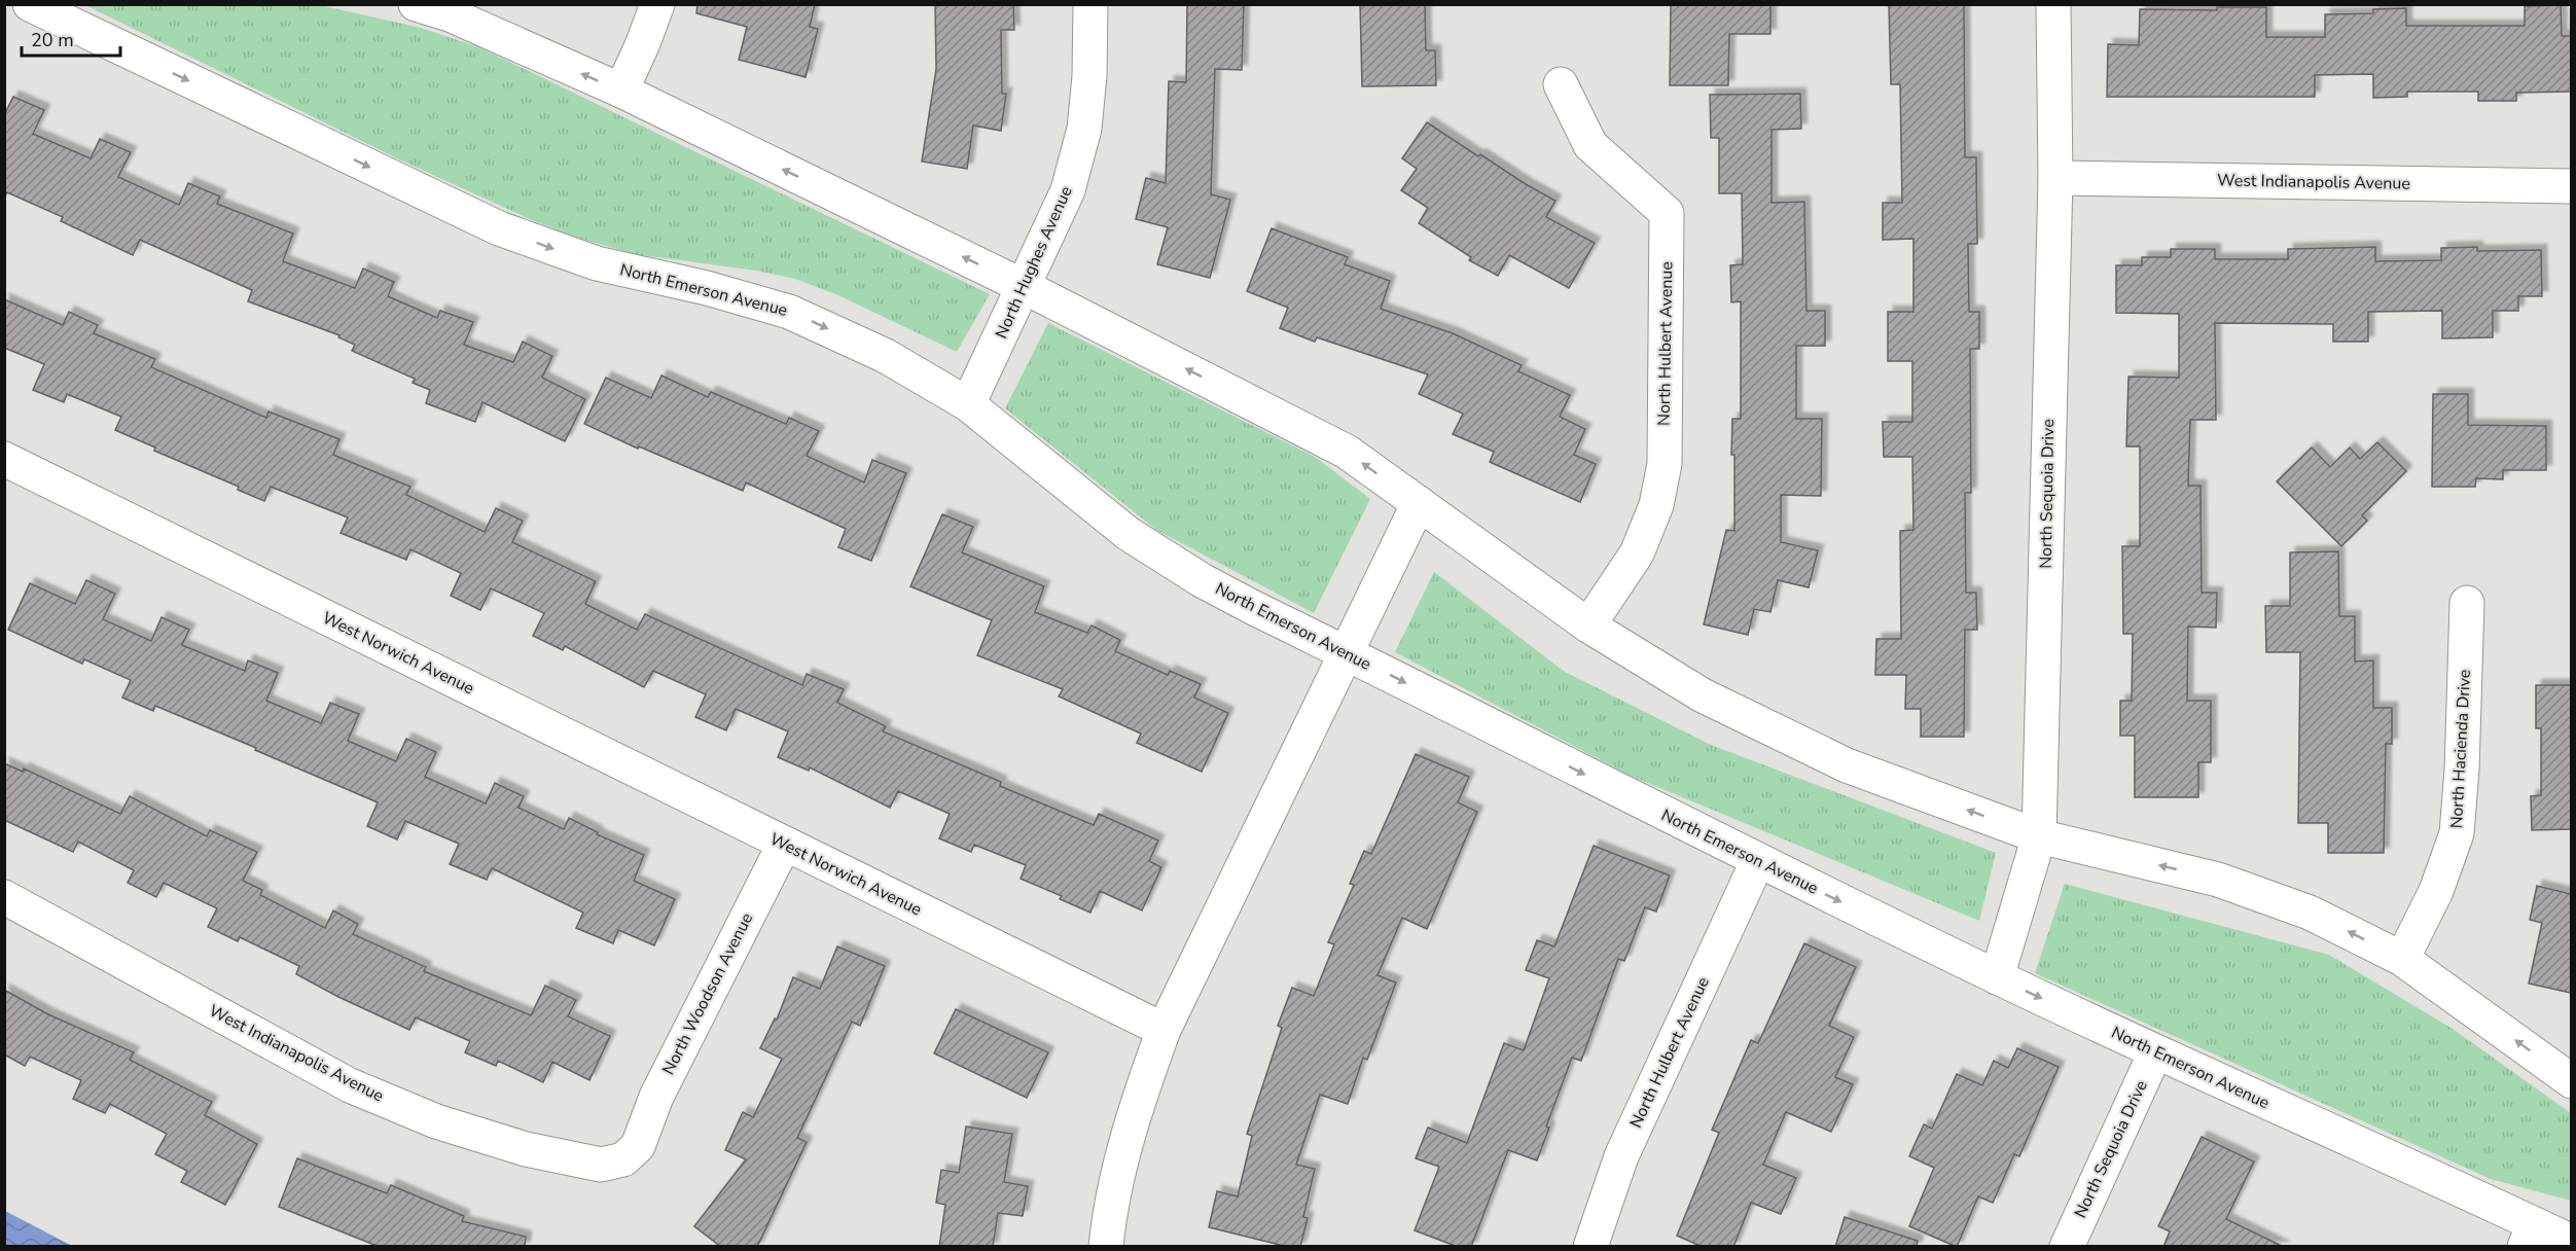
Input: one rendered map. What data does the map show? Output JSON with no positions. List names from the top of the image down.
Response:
{
  "streets": {
    "street": [
      "West Indianapolis Avenue",
      "North Hughes Avenue",
      "North Emerson Avenue",
      "North Hulbert Avenue",
      "North Sequoia Drive",
      "West Norwich Avenue",
      "North Hacienda Drive",
      "North Woodson Avenue"
    ]
  },
  "crossings": [
    ["West Indianapolis Avenue", "North Sequoia Drive"],
    ["West Indianapolis Avenue", "North Woodson Avenue"],
    ["North Hughes Avenue", "North Emerson Avenue"],
    ["North Emerson Avenue", "North Hulbert Avenue"],
    ["North Emerson Avenue", "North Sequoia Drive"],
    ["West Norwich Avenue", "North Woodson Avenue"]
  ],
  "scale_bar": "20 m"
}
